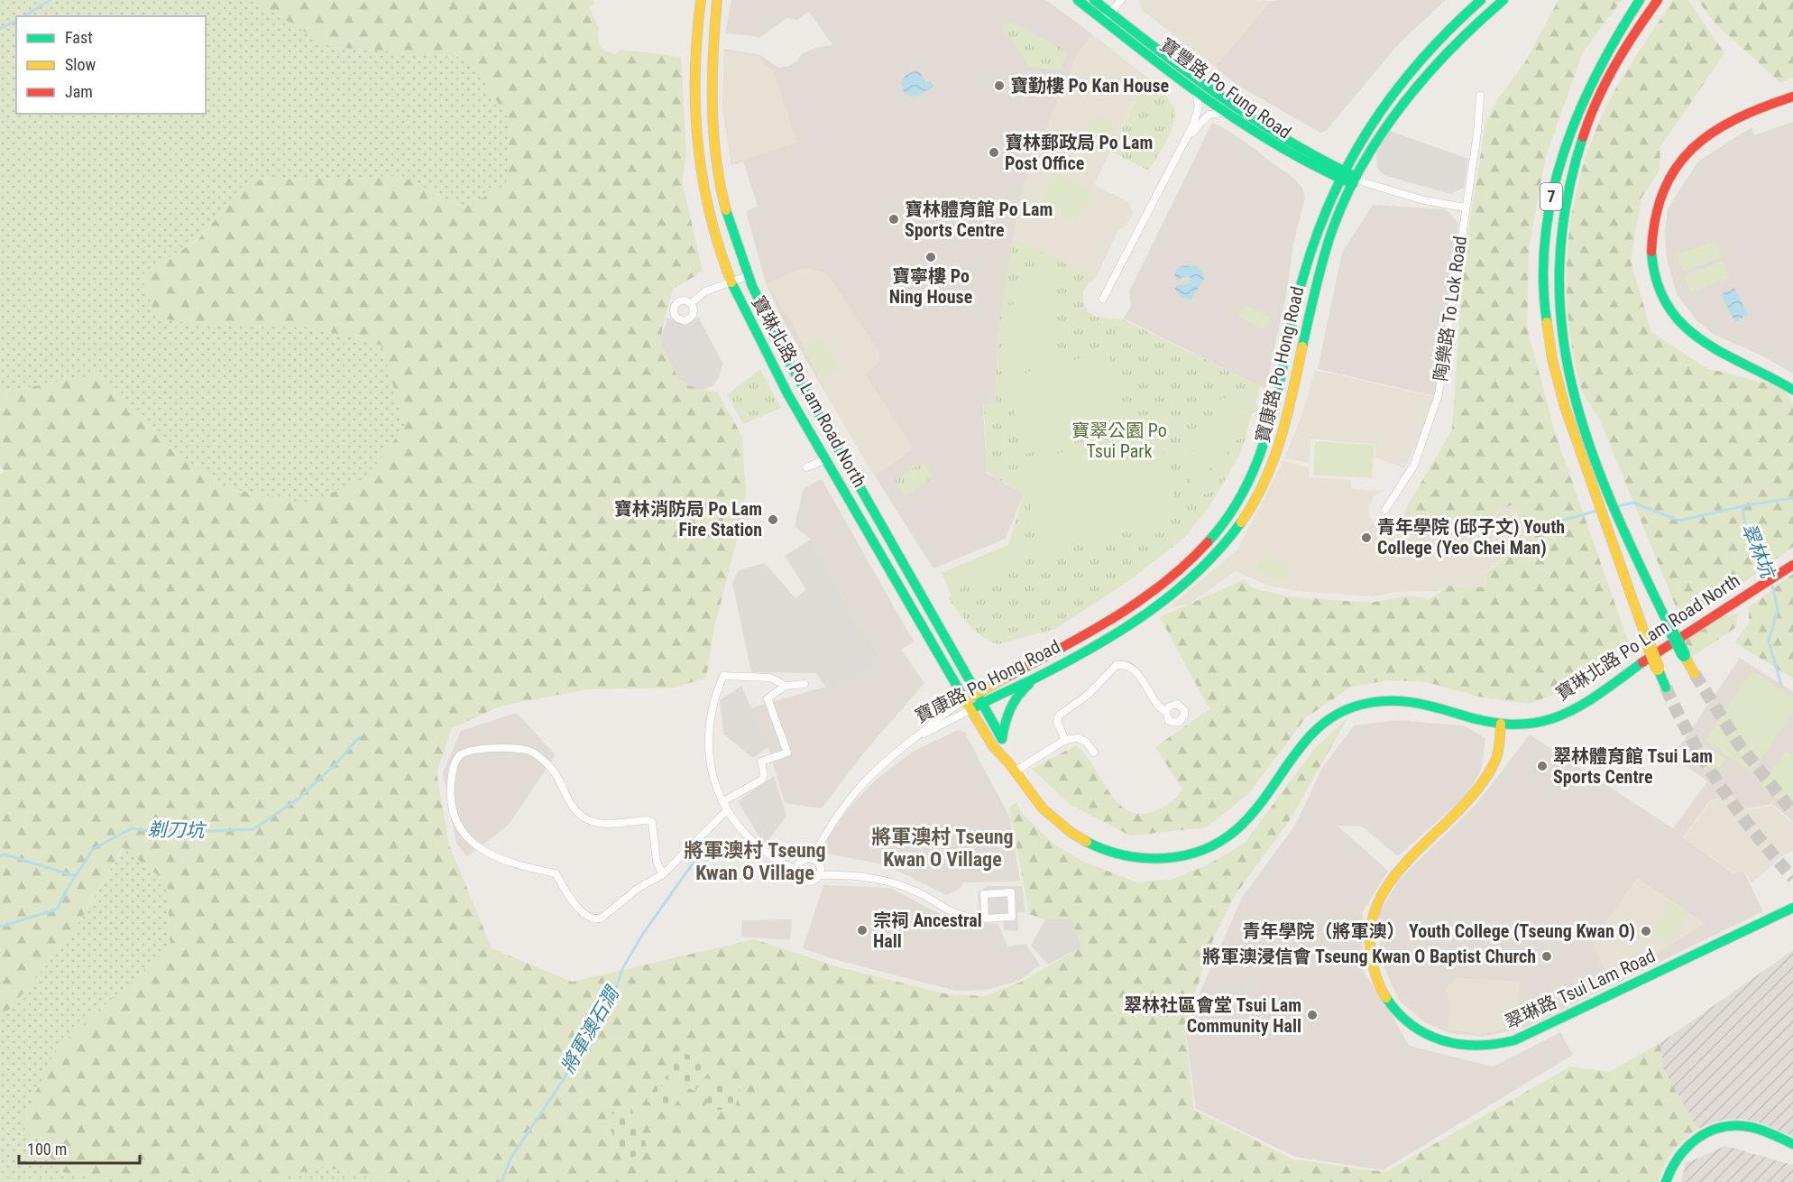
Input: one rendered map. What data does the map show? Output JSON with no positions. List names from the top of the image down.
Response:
{
  "streets": {
    "main road": [
      "寶豐路 Po Fung Road",
      "7",
      "寶康路 Po Hong Road",
      "寶琳北路 Po Lam Road North",
      "翠琳路 Tsui Lam Road"
    ],
    "street": ["陶樂路 To Lok Road"]
  },
  "crossings": [
    ["寶豐路 Po Fung Road", "陶樂路 To Lok Road"],
    ["寶豐路 Po Fung Road", "寶康路 Po Hong Road"],
    ["寶康路 Po Hong Road", "寶琳北路 Po Lam Road North"],
    ["寶琳北路 Po Lam Road North", "翠琳路 Tsui Lam Road"]
  ],
  "districts": ["將軍澳村 Tseung Kwan O Village", "將軍澳村 Tseung Kwan O Village"],
  "water": ["翠林坑", "剃刀坑", "將軍澳石澗"],
  "parks": ["寶翠公園 Po Tsui Park"],
  "places": [
    "寶勤樓 Po Kan House",
    "寶林郵政局 Po Lam Post Office",
    "寶林體育館 Po Lam Sports Centre",
    "寶寧樓 Po Ning House",
    "寶林消防局 Po Lam Fire Station",
    "青年學院 (邱子文) Youth College (Yeo Chei Man)",
    "翠林體育館 Tsui Lam Sports Centre",
    "宗祠 Ancestral Hall",
    "青年學院（將軍澳） Youth College (Tseung Kwan O)",
    "將軍澳浸信會 Tseung Kwan O Baptist Church",
    "翠林社區會堂 Tsui Lam Community Hall"
  ],
  "legend": ["Fast", "Slow", "Jam"],
  "scale_bar": "100 m"
}
